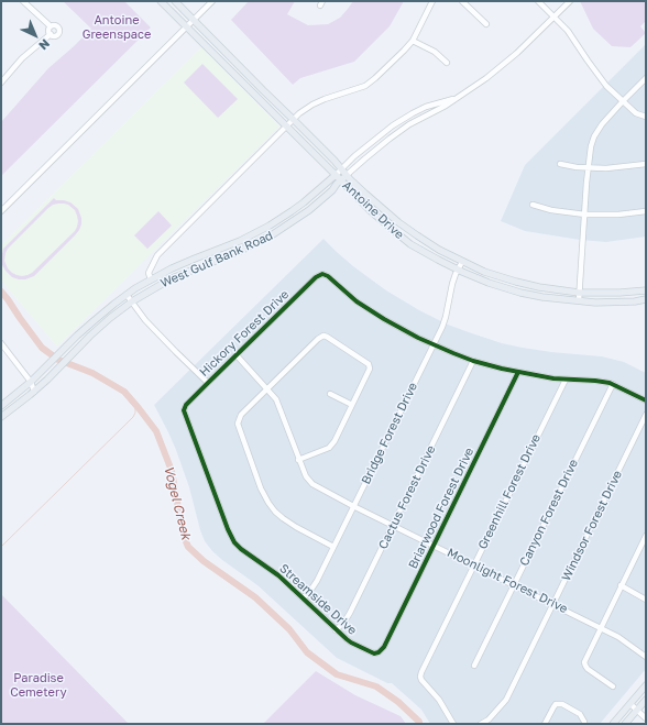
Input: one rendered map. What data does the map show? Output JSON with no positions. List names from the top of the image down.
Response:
{
  "streets": {
    "main road": ["Antoine Drive", "West Gulf Bank Road"],
    "street": [
      "Hickory Forest Drive",
      "Bridge Forest Drive",
      "Greenhill Forest Drive",
      "Cactus Forest Drive",
      "Briarwood Forest Drive",
      "Canyon Forest Drive",
      "Windsor Forest Drive",
      "Moonlight Forest Drive",
      "Streamside Drive"
    ]
  },
  "crossings": [
    ["Antoine Drive", "West Gulf Bank Road"],
    ["Antoine Drive", "Bridge Forest Drive"],
    ["Hickory Forest Drive", "Bridge Forest Drive"],
    ["Hickory Forest Drive", "Moonlight Forest Drive"],
    ["Hickory Forest Drive", "Streamside Drive"],
    ["Bridge Forest Drive", "Moonlight Forest Drive"],
    ["Bridge Forest Drive", "Streamside Drive"],
    ["Greenhill Forest Drive", "Moonlight Forest Drive"],
    ["Cactus Forest Drive", "Moonlight Forest Drive"],
    ["Cactus Forest Drive", "Streamside Drive"],
    ["Briarwood Forest Drive", "Moonlight Forest Drive"],
    ["Briarwood Forest Drive", "Streamside Drive"],
    ["Canyon Forest Drive", "Moonlight Forest Drive"],
    ["Windsor Forest Drive", "Moonlight Forest Drive"]
  ],
  "water": ["Vogel Creek"],
  "parks": ["Antoine Greenspace", "Paradise Cemetery"],
  "north": "bottom right"
}
